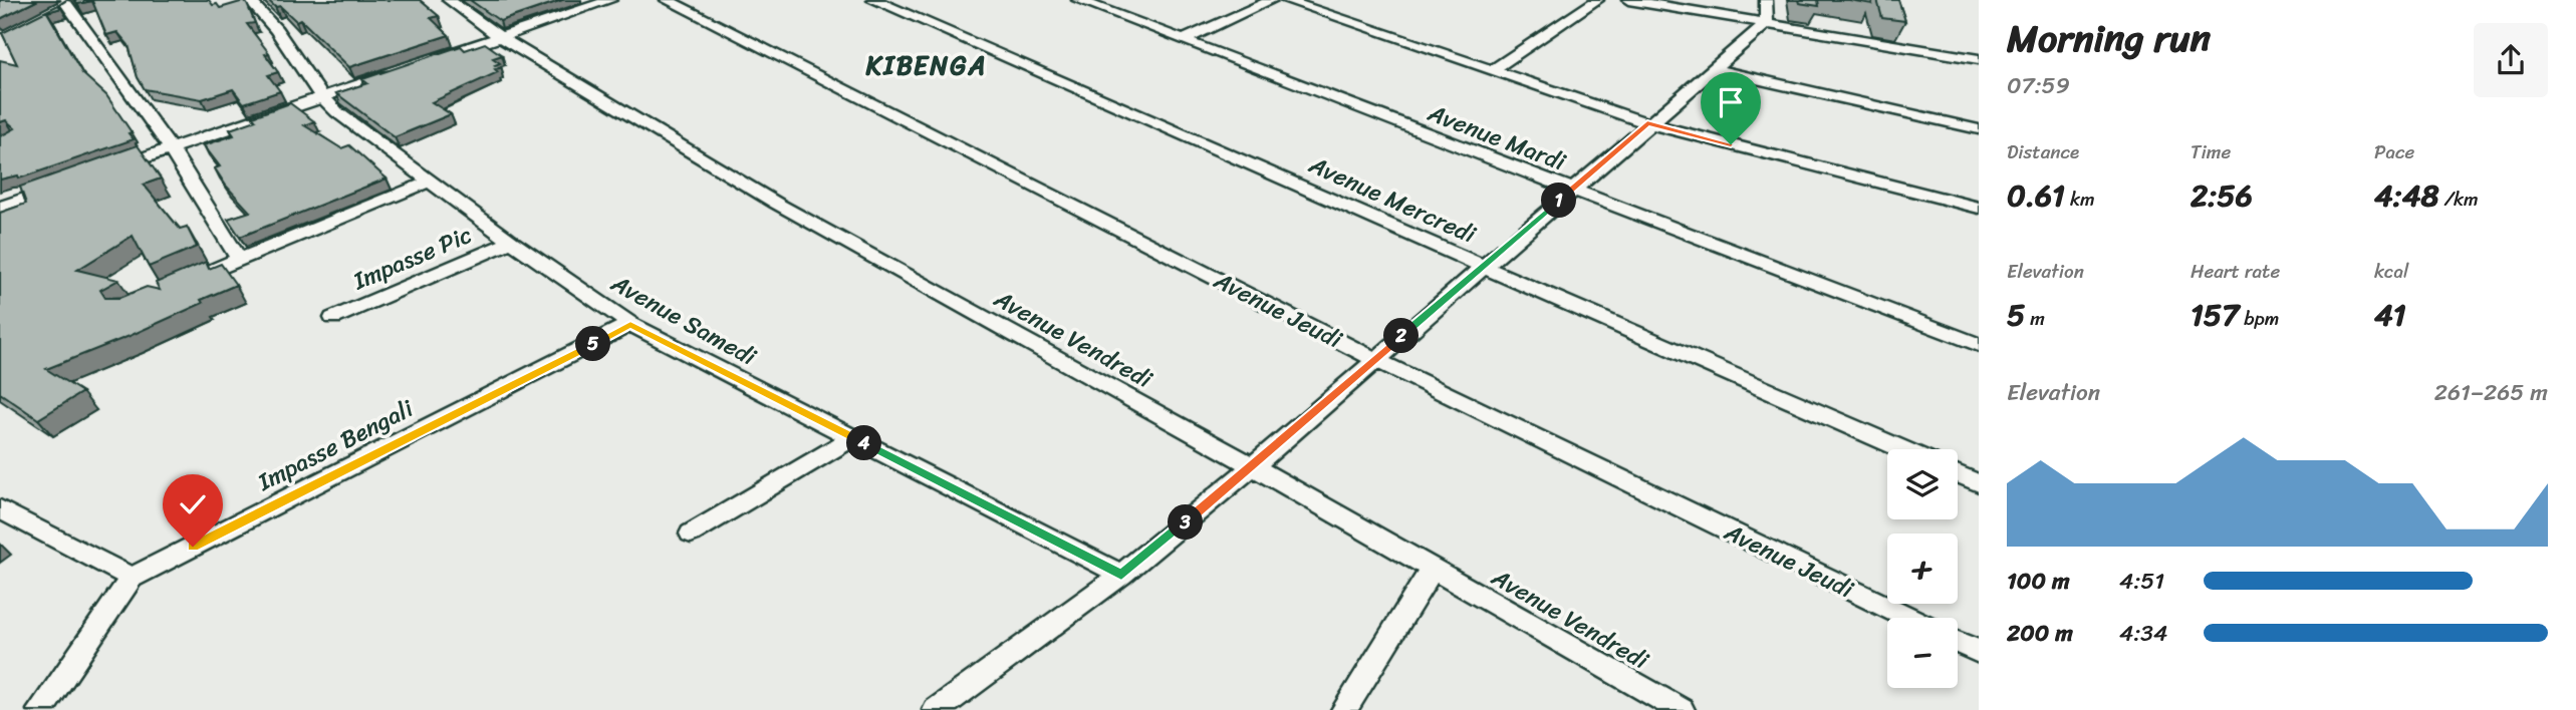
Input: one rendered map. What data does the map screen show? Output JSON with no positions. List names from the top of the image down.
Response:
{
  "streets": {
    "street": [
      "Avenue Mardi",
      "Avenue Mercredi",
      "Impasse Pic",
      "Avenue Jeudi",
      "Avenue Samedi",
      "Avenue Vendredi",
      "Impasse Bengali"
    ]
  },
  "crossings": [
    ["Impasse Pic", "Avenue Samedi"],
    ["Avenue Samedi", "Impasse Bengali"]
  ],
  "districts": ["KIBENGA"],
  "page": {
    "heading": ["Morning run", "07:59"],
    "stats": [
      ["Distance", "0.61 km"],
      ["Time", "2:56"],
      ["Pace", "4:48 /km"],
      ["Elevation", "5 m"],
      ["Heart rate", "157 bpm"],
      ["kcal", "41"]
    ],
    "pins": [
      "1",
      "2",
      "5",
      "4",
      "3"
    ],
    "chart": ["Elevation", "261–265 m"],
    "map_buttons": ["+", "−"],
    "list": [
      {
        "name": "100 m",
        "note": "4:51"
      },
      {
        "name": "200 m",
        "note": "4:34"
      }
    ]
  }
}
